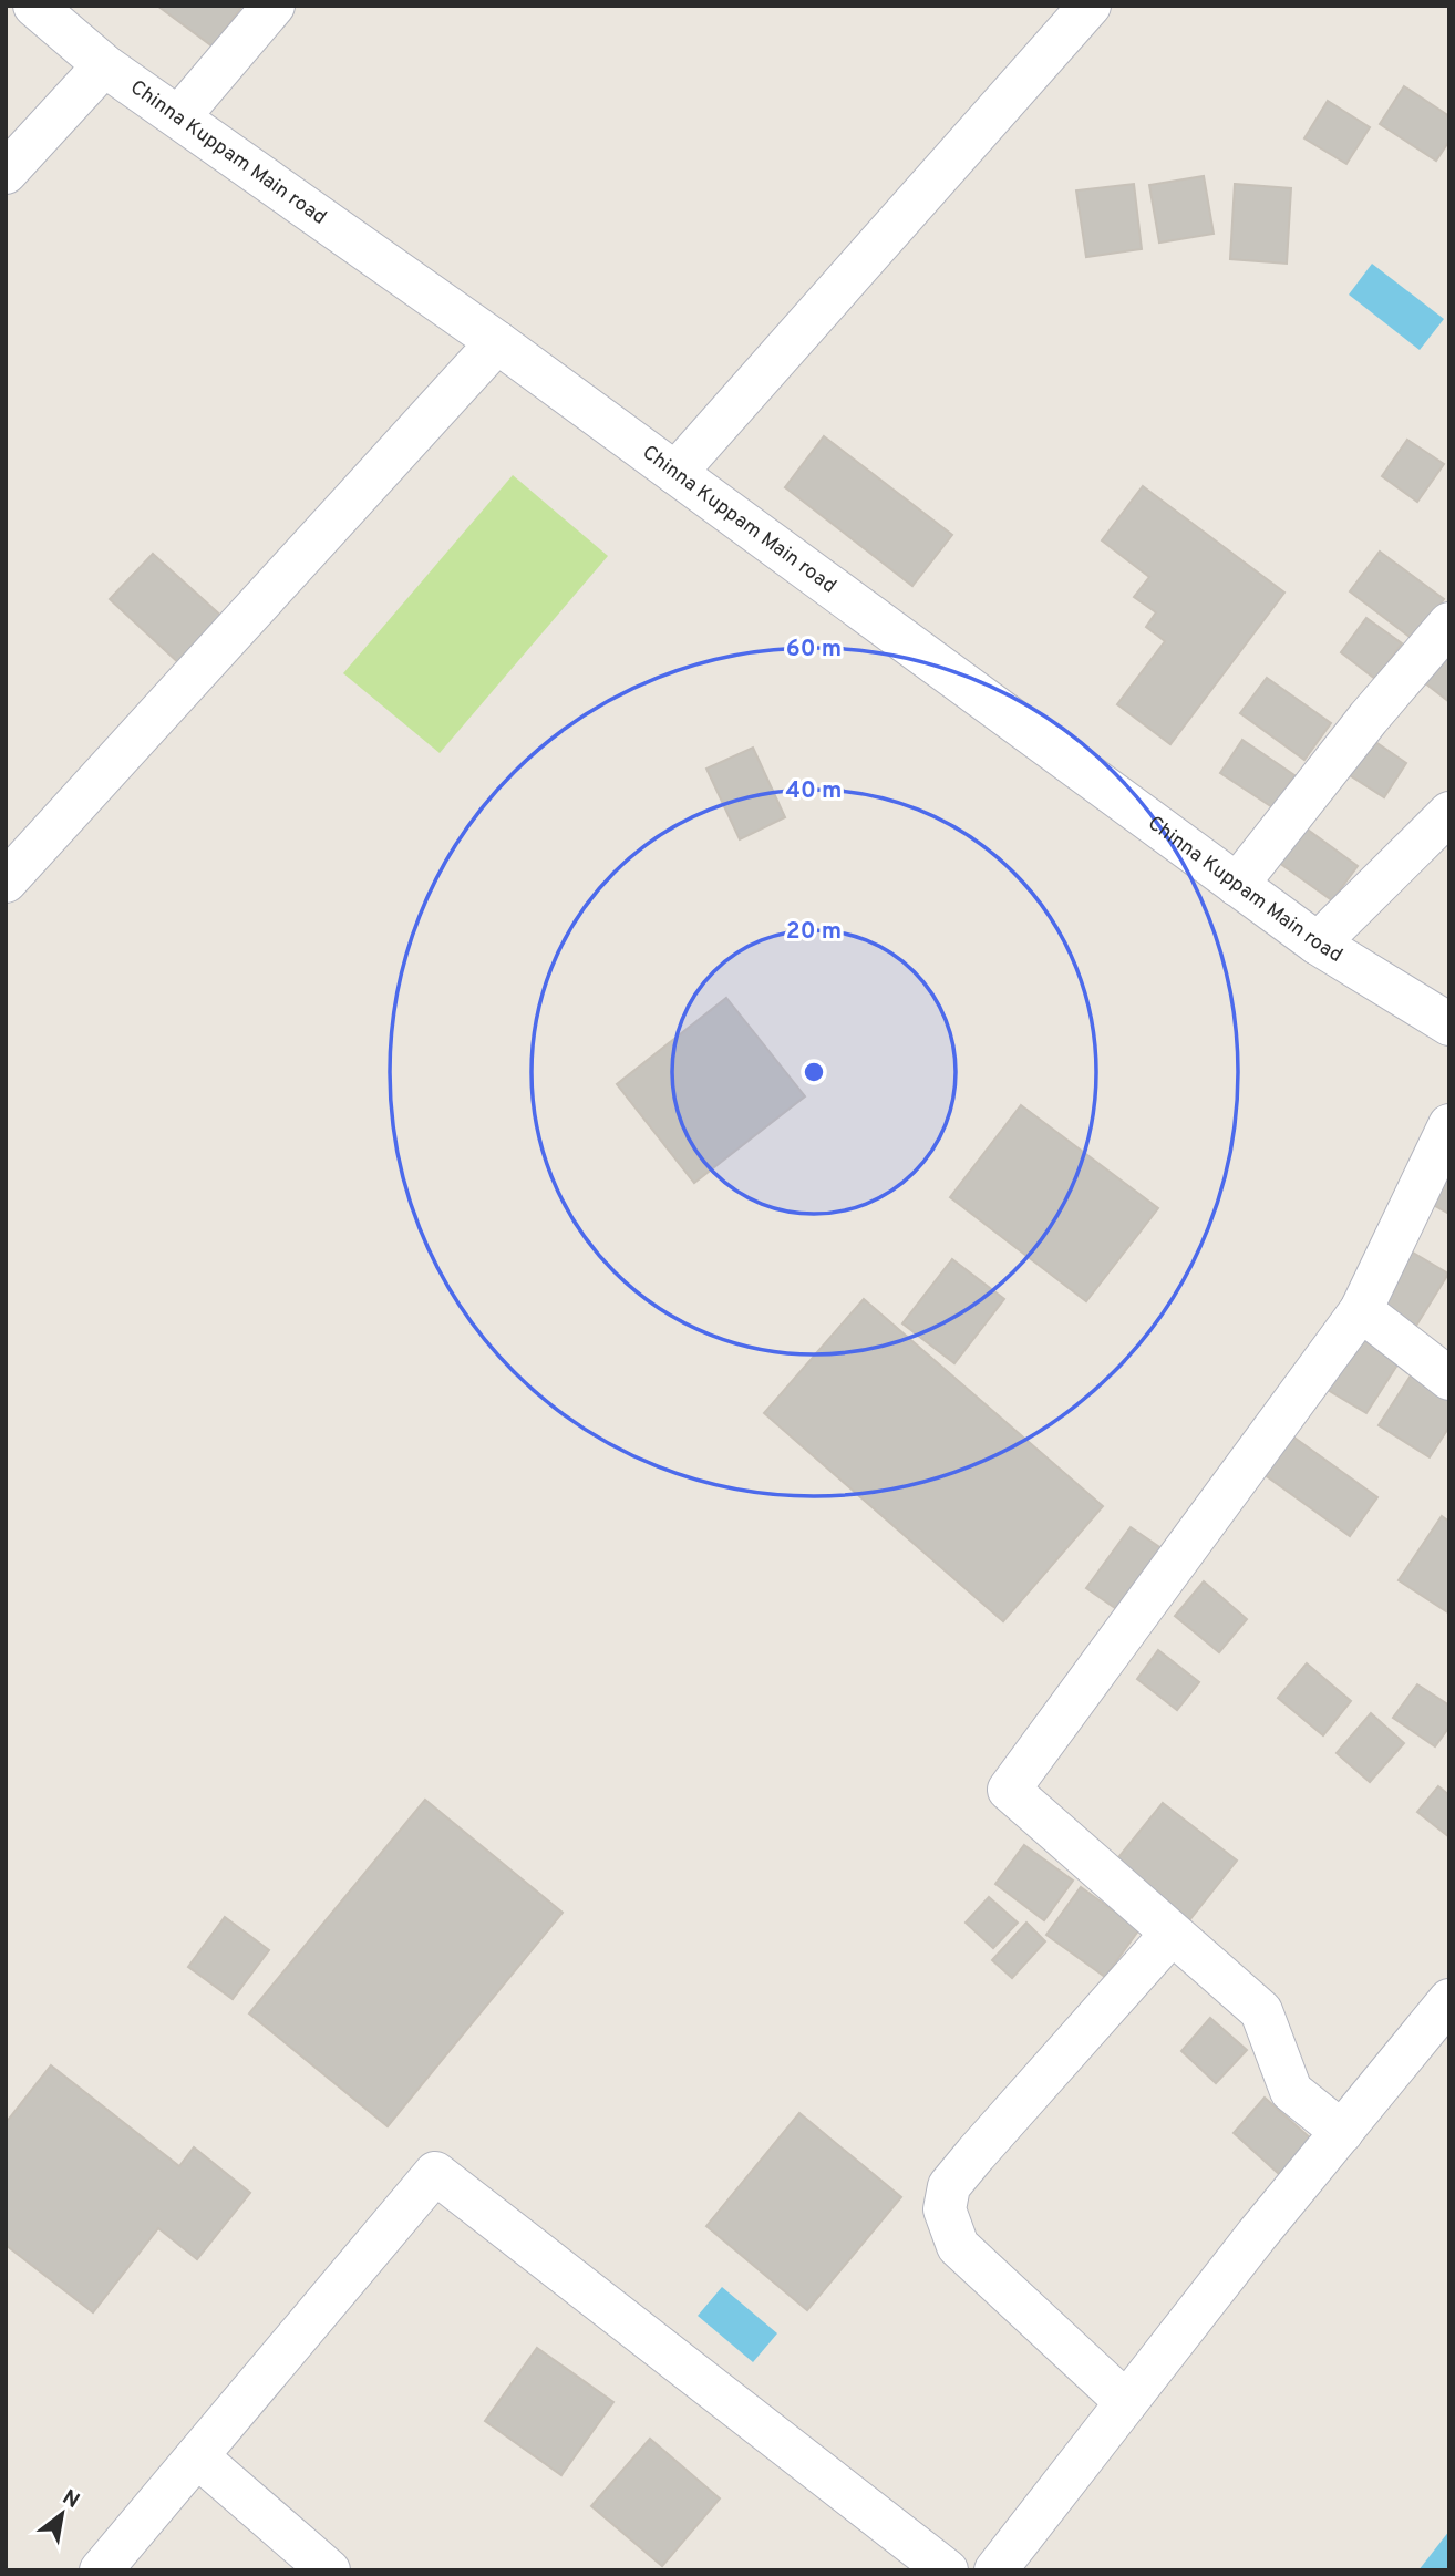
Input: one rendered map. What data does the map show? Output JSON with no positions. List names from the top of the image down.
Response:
{
  "streets": {
    "street": ["Chinna Kuppam Main road"]
  },
  "north": "top right",
  "rings": ["60 m", "40 m", "20 m"]
}
